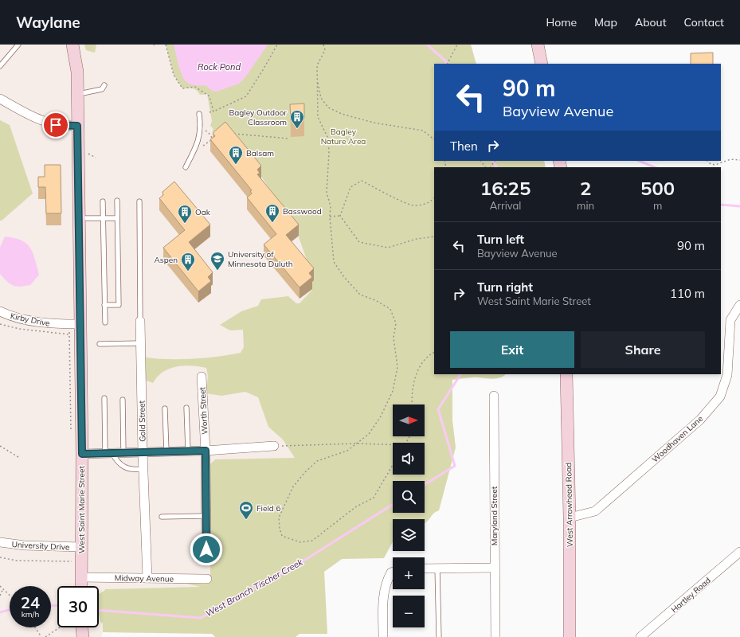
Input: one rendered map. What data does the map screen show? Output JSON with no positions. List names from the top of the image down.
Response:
{
  "streets": {
    "street": [
      "Kirby Drive",
      "Worth Street",
      "Gold Street",
      "Woodhaven Lane",
      "West Arrowhead Road",
      "West Saint Marie Street",
      "Maryland Street",
      "University Drive",
      "Midway Avenue",
      "Hartley Road"
    ]
  },
  "crossings": [
    ["Kirby Drive", "West Saint Marie Street"],
    ["Gold Street", "Midway Avenue"],
    ["Woodhaven Lane", "West Arrowhead Road"],
    ["West Saint Marie Street", "University Drive"],
    ["West Saint Marie Street", "Midway Avenue"]
  ],
  "water": ["Rock Pond", "West Branch Tischer Creek"],
  "parks": ["Bagley Nature Area"],
  "places": {
    "building": [
      "Bagley Outdoor Classroom",
      "Balsam",
      "Basswood",
      "Oak",
      "Aspen"
    ],
    "school or university": ["University of Minnesota Duluth"],
    "sports": ["Field 6"]
  },
  "north": "right",
  "page": {
    "header": "Waylane",
    "nav": [
      "Home",
      "Map",
      "About",
      "Contact"
    ],
    "turn": ["90 m", "Bayview Avenue"],
    "then": "Then",
    "eta": [
      "16:25",
      "Arrival",
      "2",
      "min",
      "500",
      "m"
    ],
    "list": [
      {
        "name": "Turn left",
        "note": "Bayview Avenue",
        "value": "90 m"
      },
      {
        "name": "Turn right",
        "note": "West Saint Marie Street",
        "value": "110 m"
      }
    ],
    "buttons": ["Exit", "Share"],
    "map_buttons": ["+", "−"],
    "speed": "24 km/h",
    "limit": "30"
  }
}
